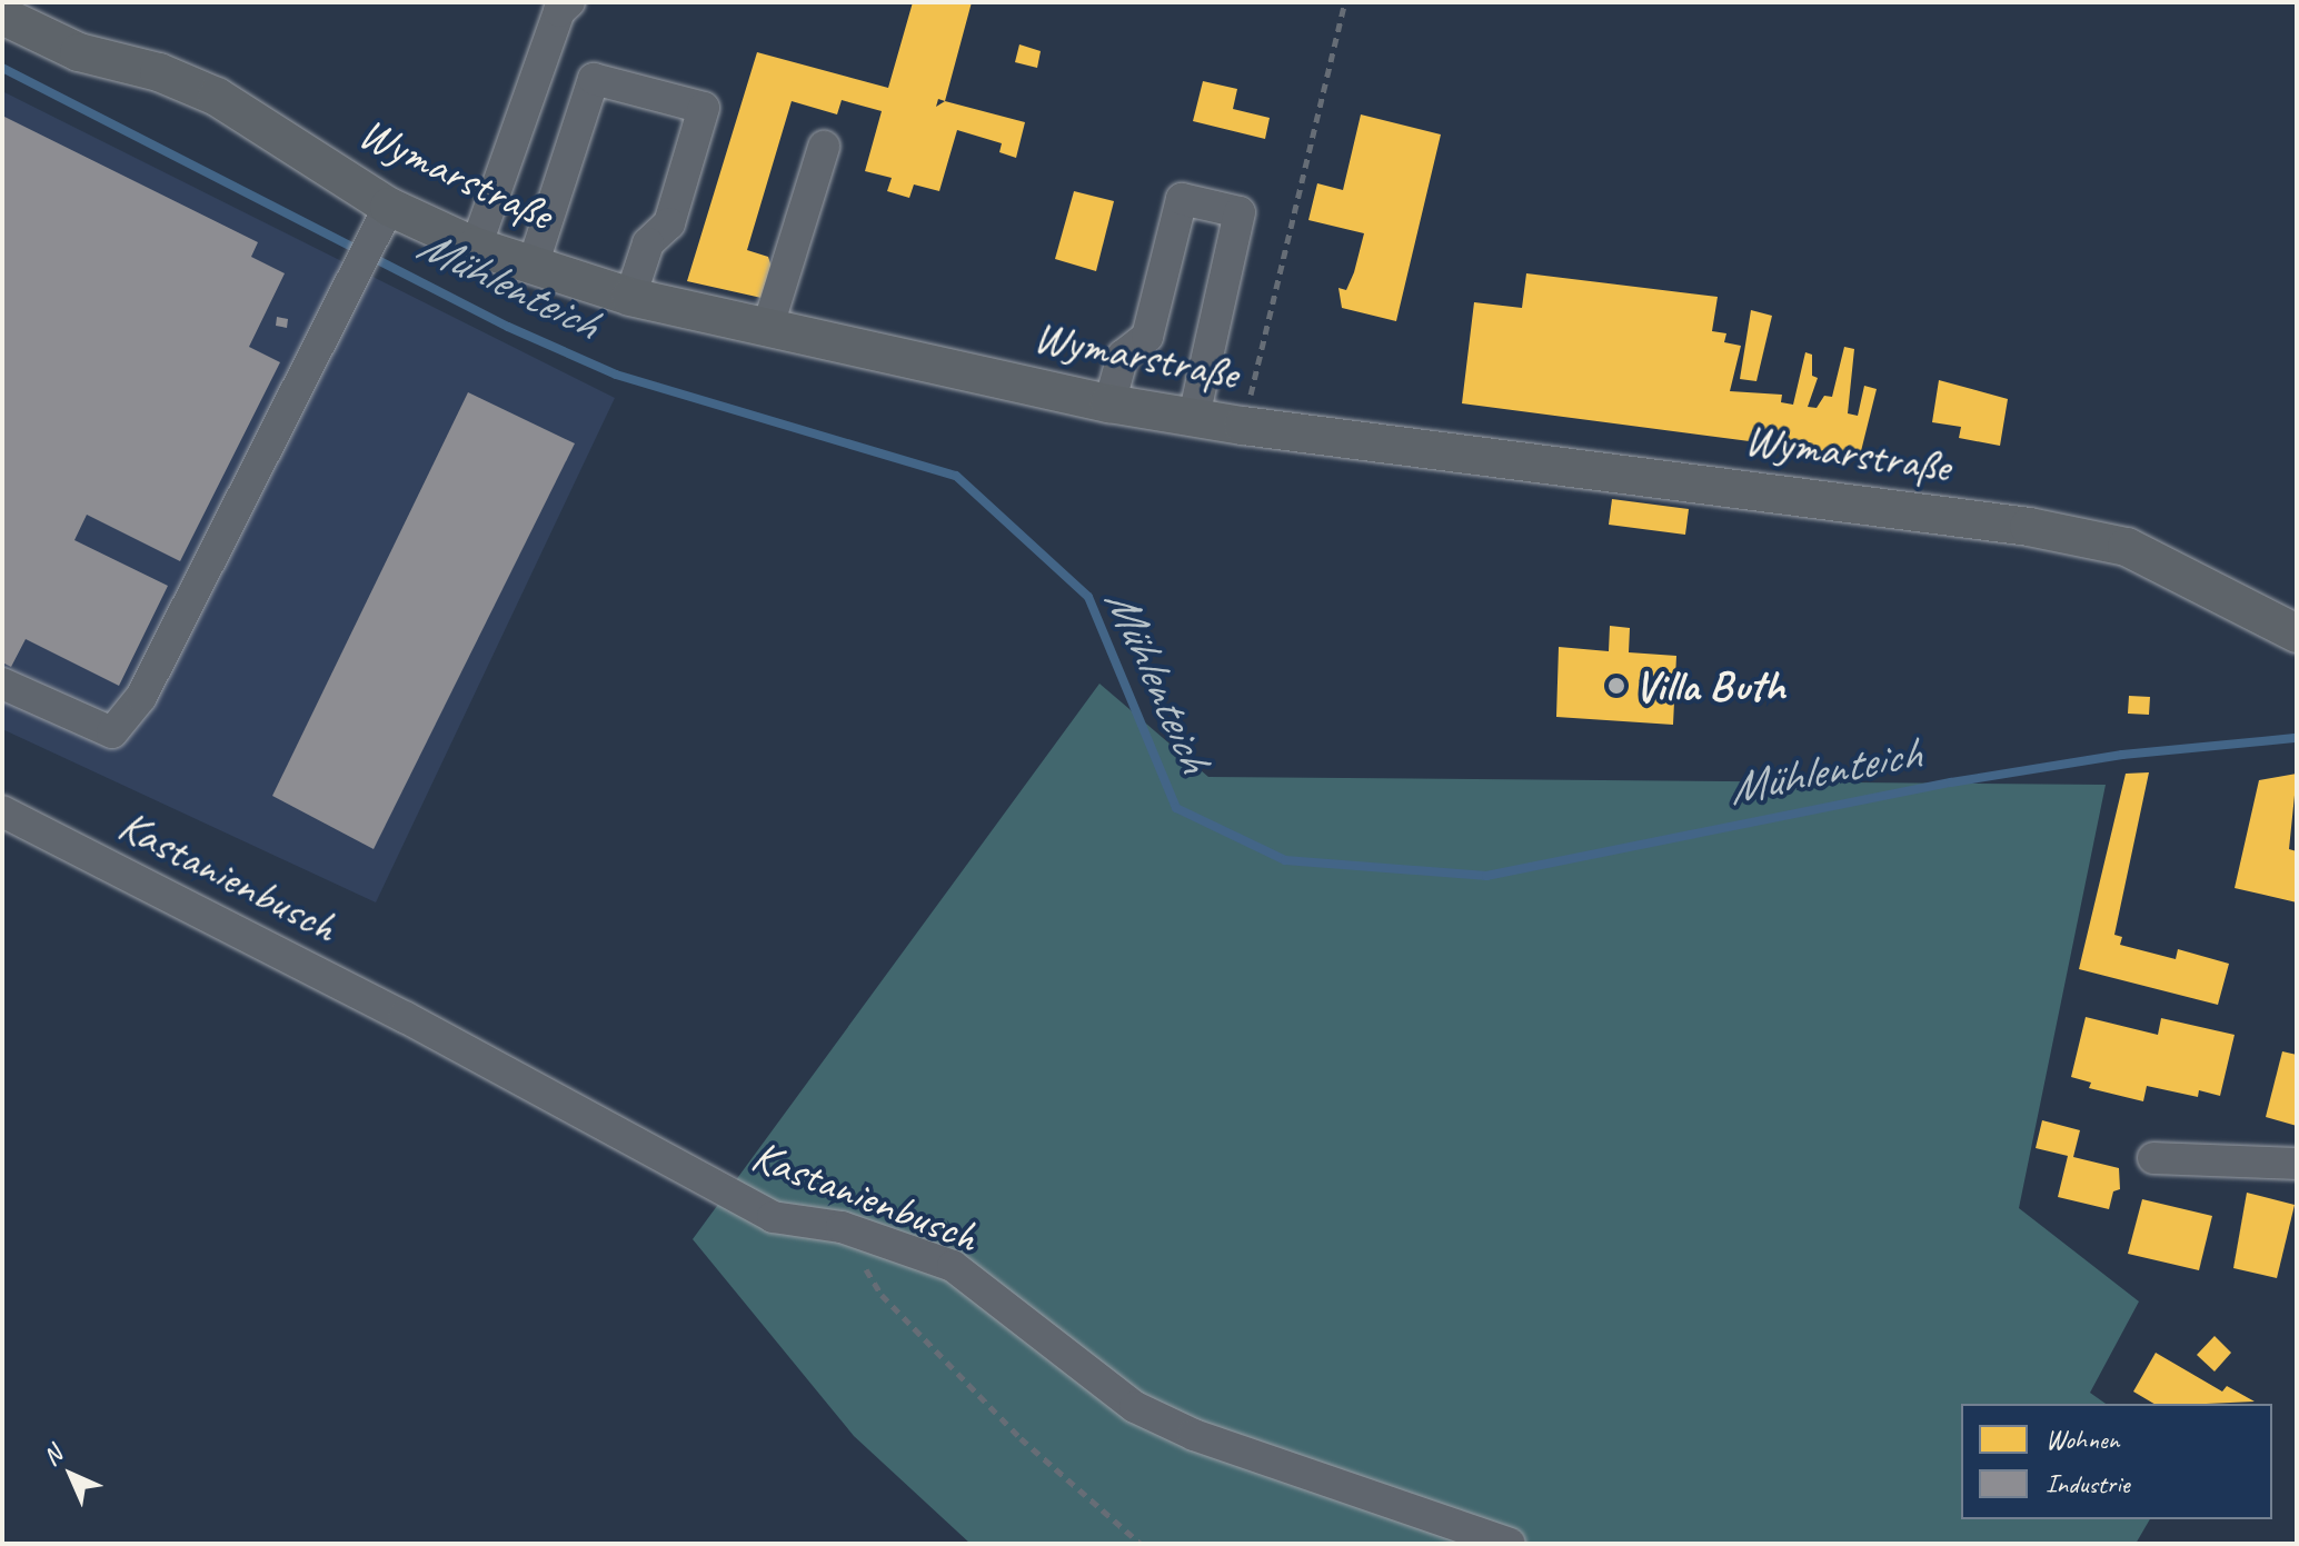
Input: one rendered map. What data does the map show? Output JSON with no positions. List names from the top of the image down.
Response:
{
  "streets": {
    "main road": ["Wymarstraße"],
    "street": ["Kastanienbusch"]
  },
  "water": ["Mühlenteich"],
  "places": ["Villa Buth"],
  "legend": ["Wohnen", "Industrie"],
  "north": "top left"
}
